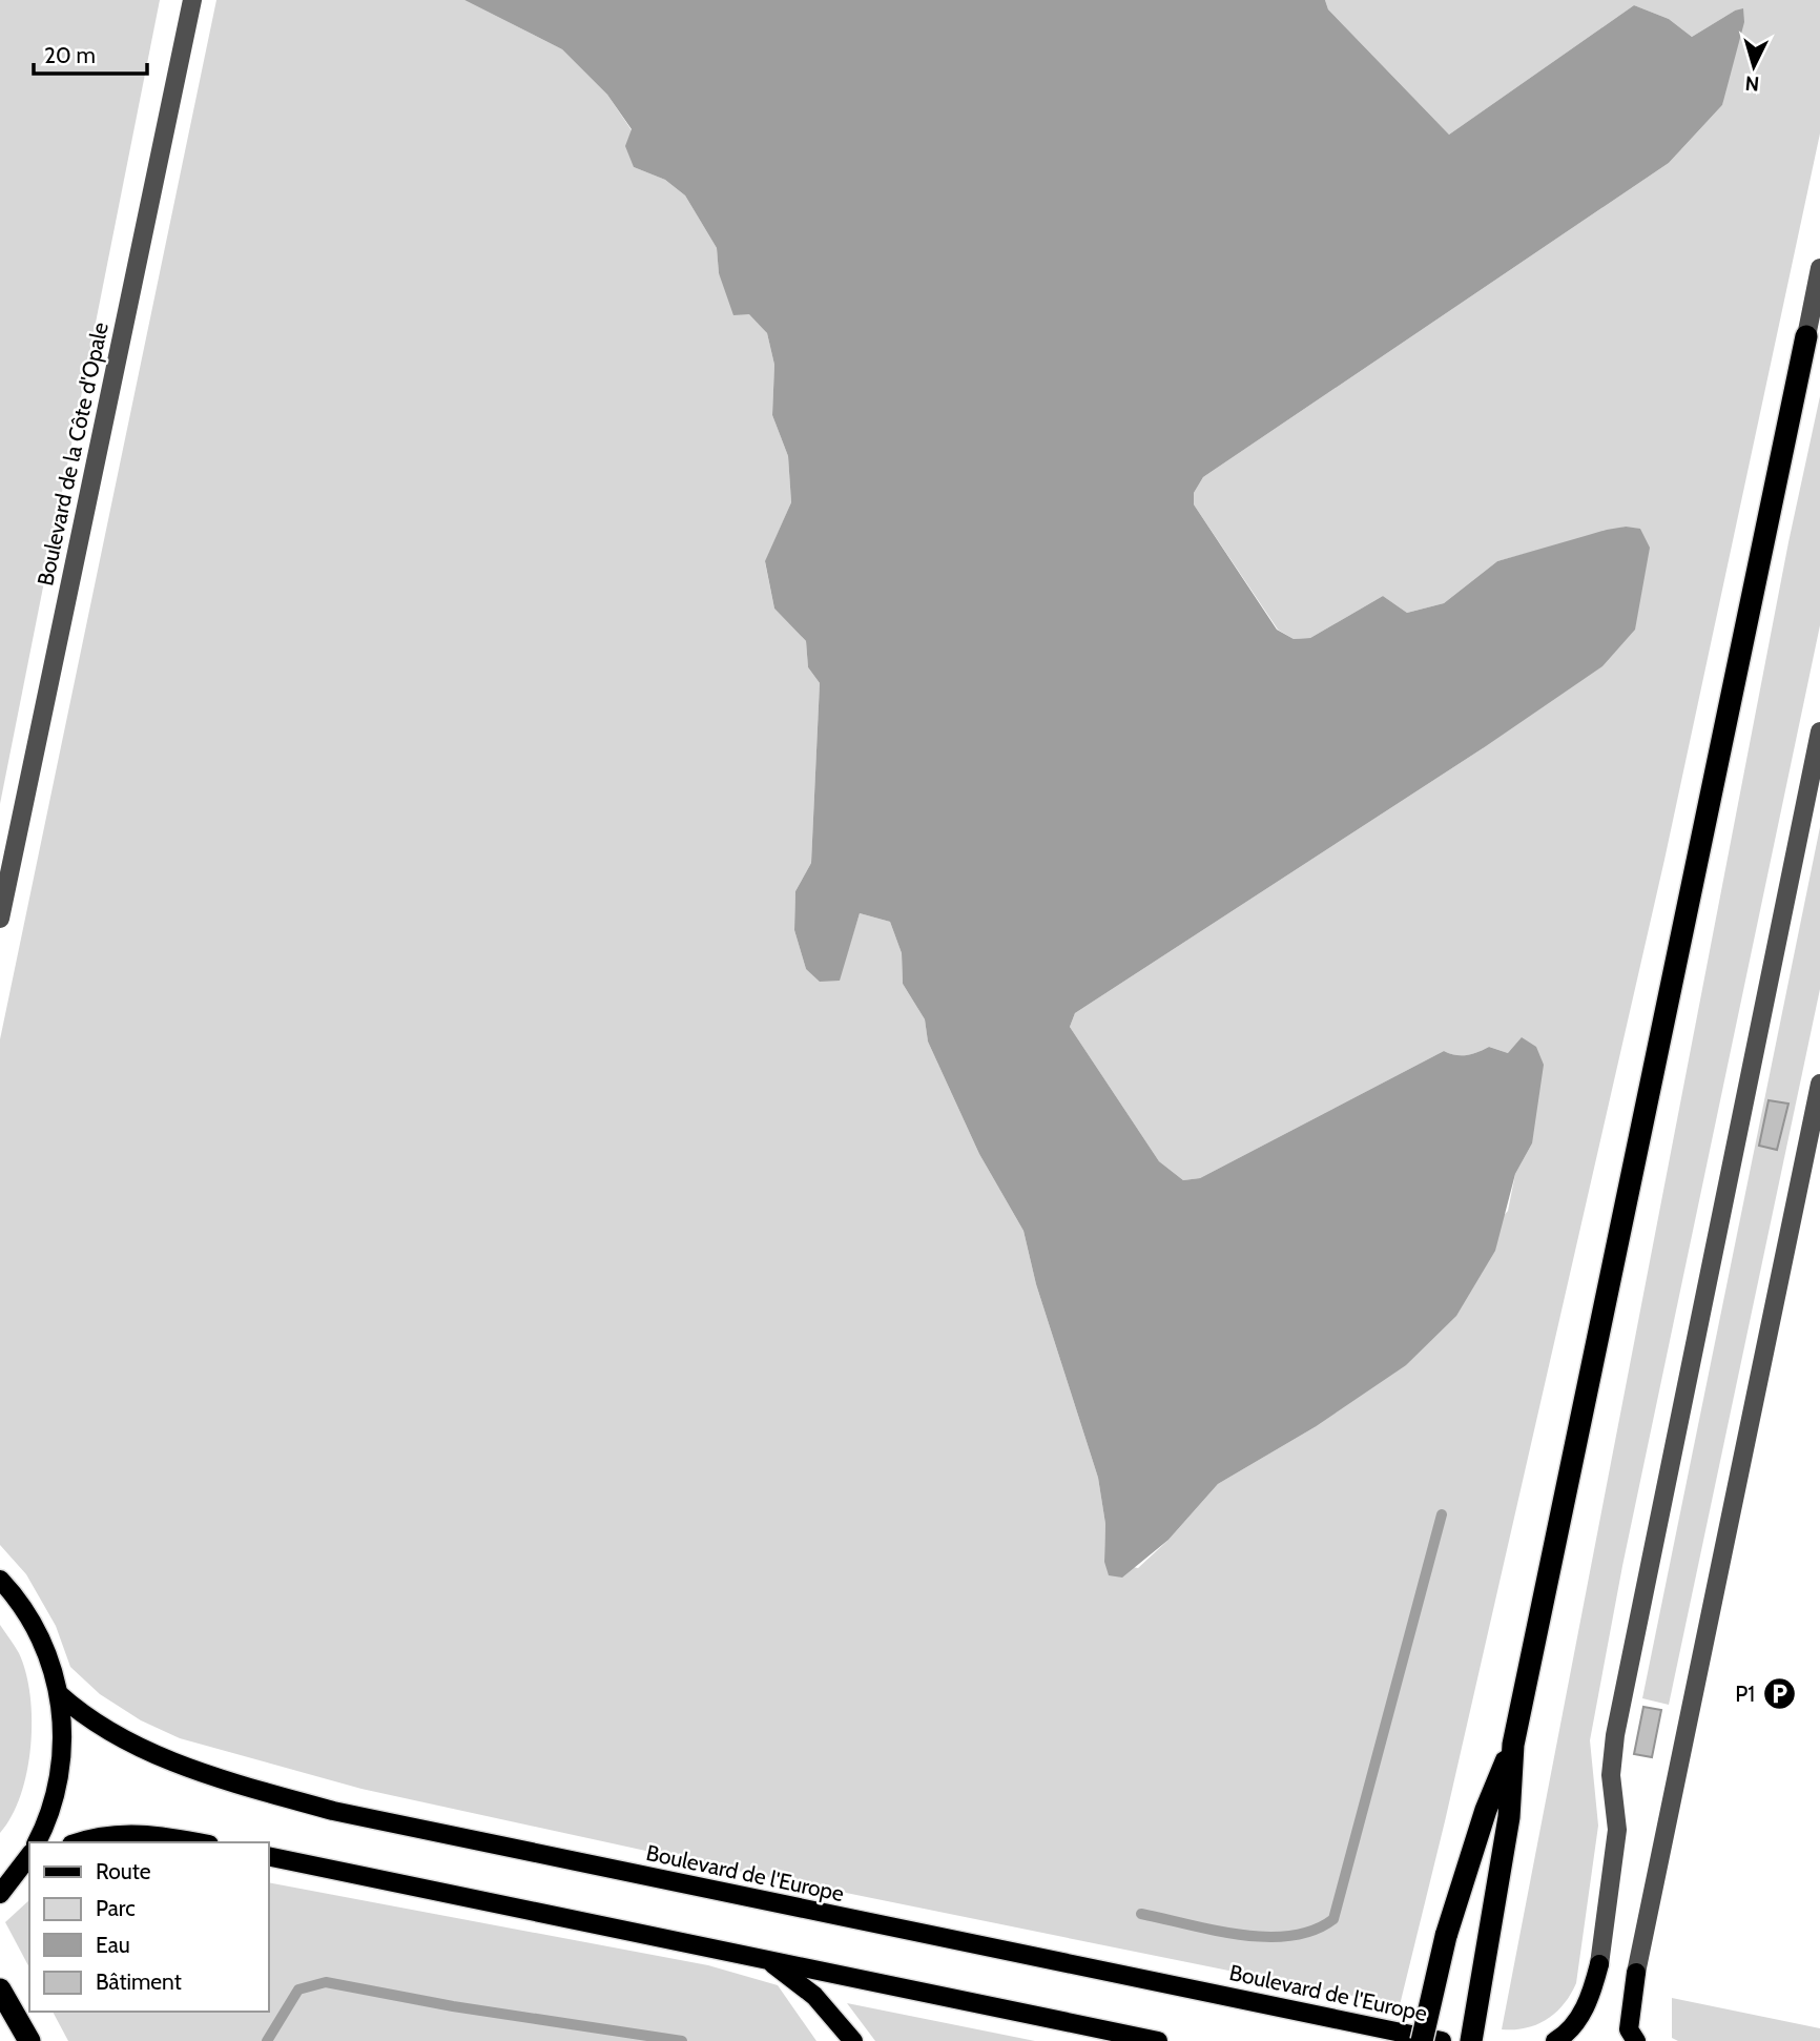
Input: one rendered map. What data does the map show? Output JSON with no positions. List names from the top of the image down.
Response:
{
  "streets": {
    "main road": ["Boulevard de l'Europe"],
    "lane": ["Boulevard de la Côte d'Opale"]
  },
  "places": {
    "parking": ["P1"]
  },
  "legend": [
    "Route",
    "Parc",
    "Eau",
    "Bâtiment"
  ],
  "scale_bar": "20 m",
  "north": "bottom"
}
